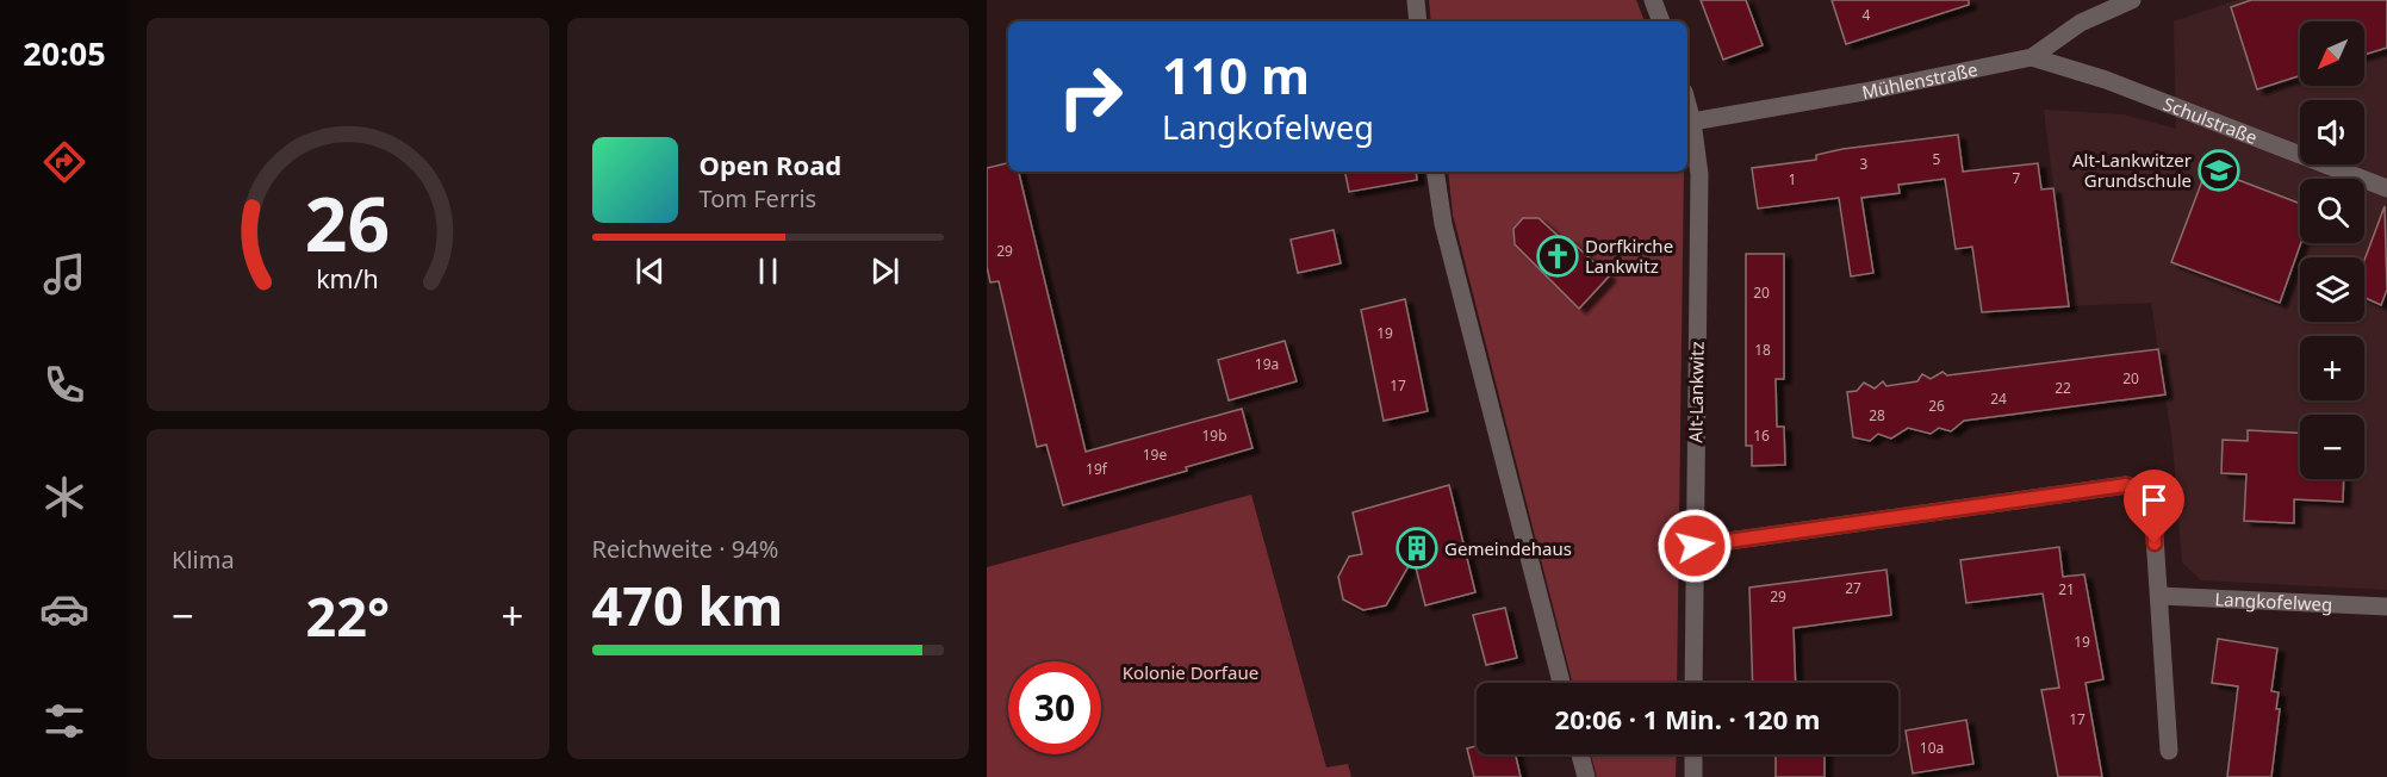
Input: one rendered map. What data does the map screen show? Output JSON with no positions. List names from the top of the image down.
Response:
{
  "streets": {
    "street": [
      "Mühlenstraße",
      "Schulstraße",
      "Alt-Lankwitz",
      "Langkofelweg"
    ]
  },
  "crossings": [
    ["Mühlenstraße", "Schulstraße"],
    ["Mühlenstraße", "Alt-Lankwitz"]
  ],
  "parks": ["Kolonie Dorfaue"],
  "places": {
    "school or university": ["Alt-Lankwitzer Grundschule"],
    "church": ["Dorfkirche Lankwitz"],
    "building": ["Gemeindehaus"]
  },
  "house_numbers": [
    "4",
    "5",
    "3",
    "7",
    "1",
    "29",
    "20",
    "19",
    "18",
    "19a",
    "20",
    "17",
    "22",
    "24",
    "26",
    "28",
    "19b",
    "16",
    "19e",
    "19f",
    "27",
    "21",
    "29",
    "19",
    "17",
    "10a"
  ],
  "north": "bottom left",
  "page": {
    "tabs": "20:05",
    "map_buttons": ["+", "−"],
    "turn": ["110 m", "Langkofelweg"],
    "song": ["Open Road", "Tom Ferris"],
    "tile": [
      "Klima",
      ["Reichweite · 94%", "470 km"]
    ],
    "heat": ["−", "22°", "+"],
    "limit": "30",
    "trip": "20:06 · 1 Min. · 120 m",
    "gauge": ["26", "km/h"]
  }
}
